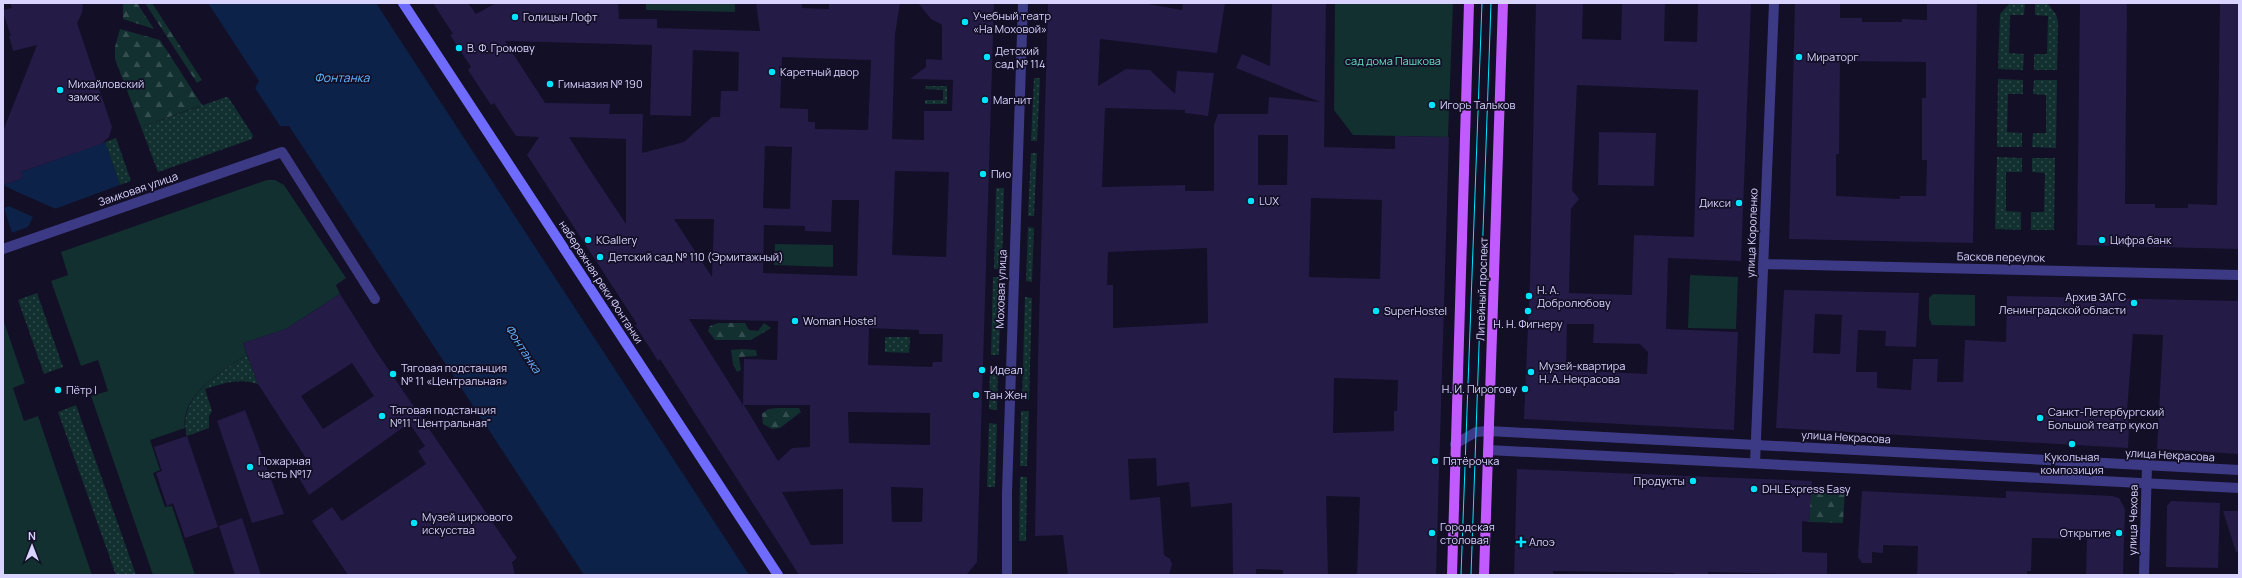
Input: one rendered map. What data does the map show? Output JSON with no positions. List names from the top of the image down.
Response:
{
  "streets": {
    "main road": ["набережная реки Фонтанки", "Литейный проспект"],
    "street": [
      "Замковая улица",
      "улица Короленко",
      "Басков переулок",
      "Моховая улица",
      "улица Некрасова",
      "улица Чехова"
    ]
  },
  "crossings": [
    ["улица Короленко", "Басков переулок"],
    ["улица Короленко", "улица Некрасова"],
    ["Литейный проспект", "улица Некрасова"],
    ["улица Некрасова", "улица Чехова"]
  ],
  "water": ["Фонтанка"],
  "parks": ["сад дома Пашкова"],
  "places": {
    "other": [
      "Голицын Лофт",
      "Учебный театр «На Моховой»",
      "В. Ф. Громову",
      "Детский сад № 114",
      "Мираторг",
      "Каретный двор",
      "Гимназия № 190",
      "Михайловский замок",
      "Магнит",
      "Игорь Тальков",
      "Пио",
      "LUX",
      "Дикси",
      "KGallery",
      "Цифра банк",
      "Детский сад № 110 (Эрмитажный)",
      "Н. А. Добролюбову",
      "Архив ЗАГС Ленинградской области",
      "SuperHostel",
      "Н. Н. Фигнеру",
      "Woman Hostel",
      "Идеал",
      "Музей-квартира Н. А. Некрасова",
      "Тяговая подстанция № 11 «Центральная»",
      "Н. И. Пирогову",
      "Пётр I",
      "Тан Жен",
      "Тяговая подстанция №11 \"Центральная\"",
      "Санкт-Петербургский Большой театр кукол",
      "Кyкольная композиция",
      "Пятёрочка",
      "Пожарная часть №17",
      "Продукты",
      "DHL Express Easy",
      "Музей циркового искусства",
      "Городская столовая",
      "Открытие"
    ],
    "health": ["Алоэ"]
  },
  "north": "top"
}
